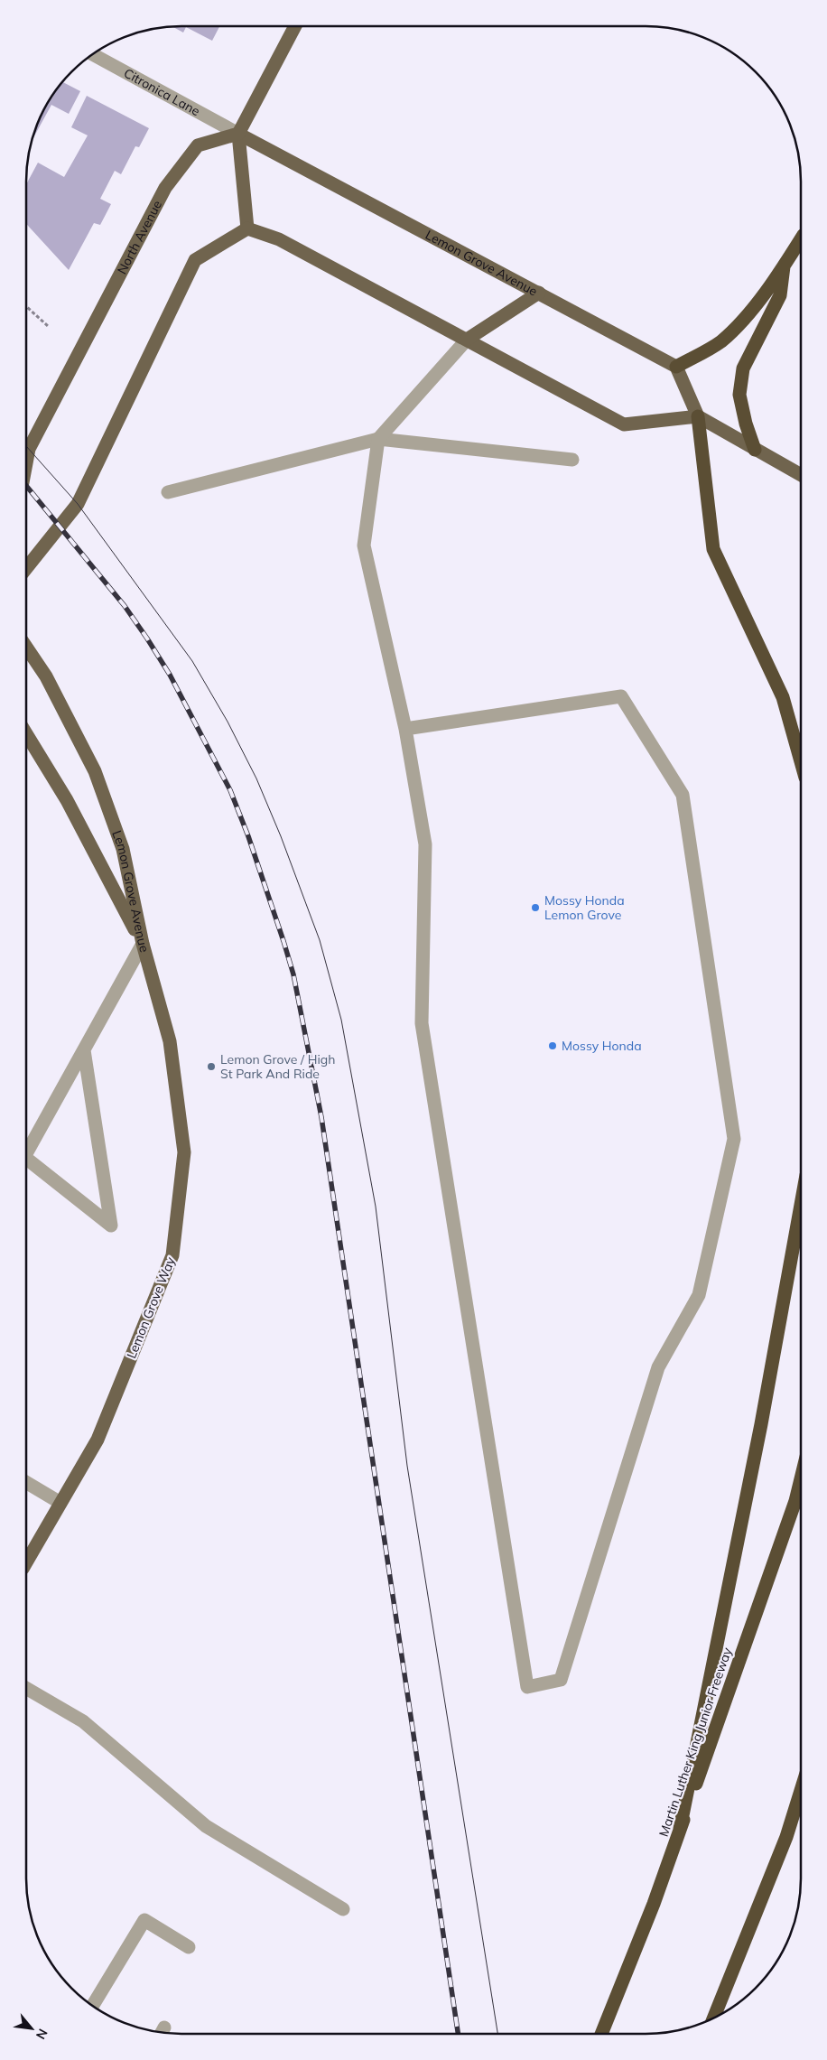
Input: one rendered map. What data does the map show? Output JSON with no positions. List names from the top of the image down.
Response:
{
  "streets": {
    "highway": ["Martin Luther King Junior Freeway"],
    "main road": ["North Avenue", "Lemon Grove Avenue", "Lemon Grove Way"],
    "street": ["Citronica Lane"]
  },
  "crossings": [
    ["Citronica Lane", "North Avenue"],
    ["Citronica Lane", "Lemon Grove Avenue"],
    ["North Avenue", "Lemon Grove Avenue"],
    ["Lemon Grove Avenue", "Lemon Grove Way"]
  ],
  "places": ["Mossy Honda Lemon Grove", "Mossy Honda", "Lemon Grove / High St Park And Ride"],
  "north": "bottom right"
}
